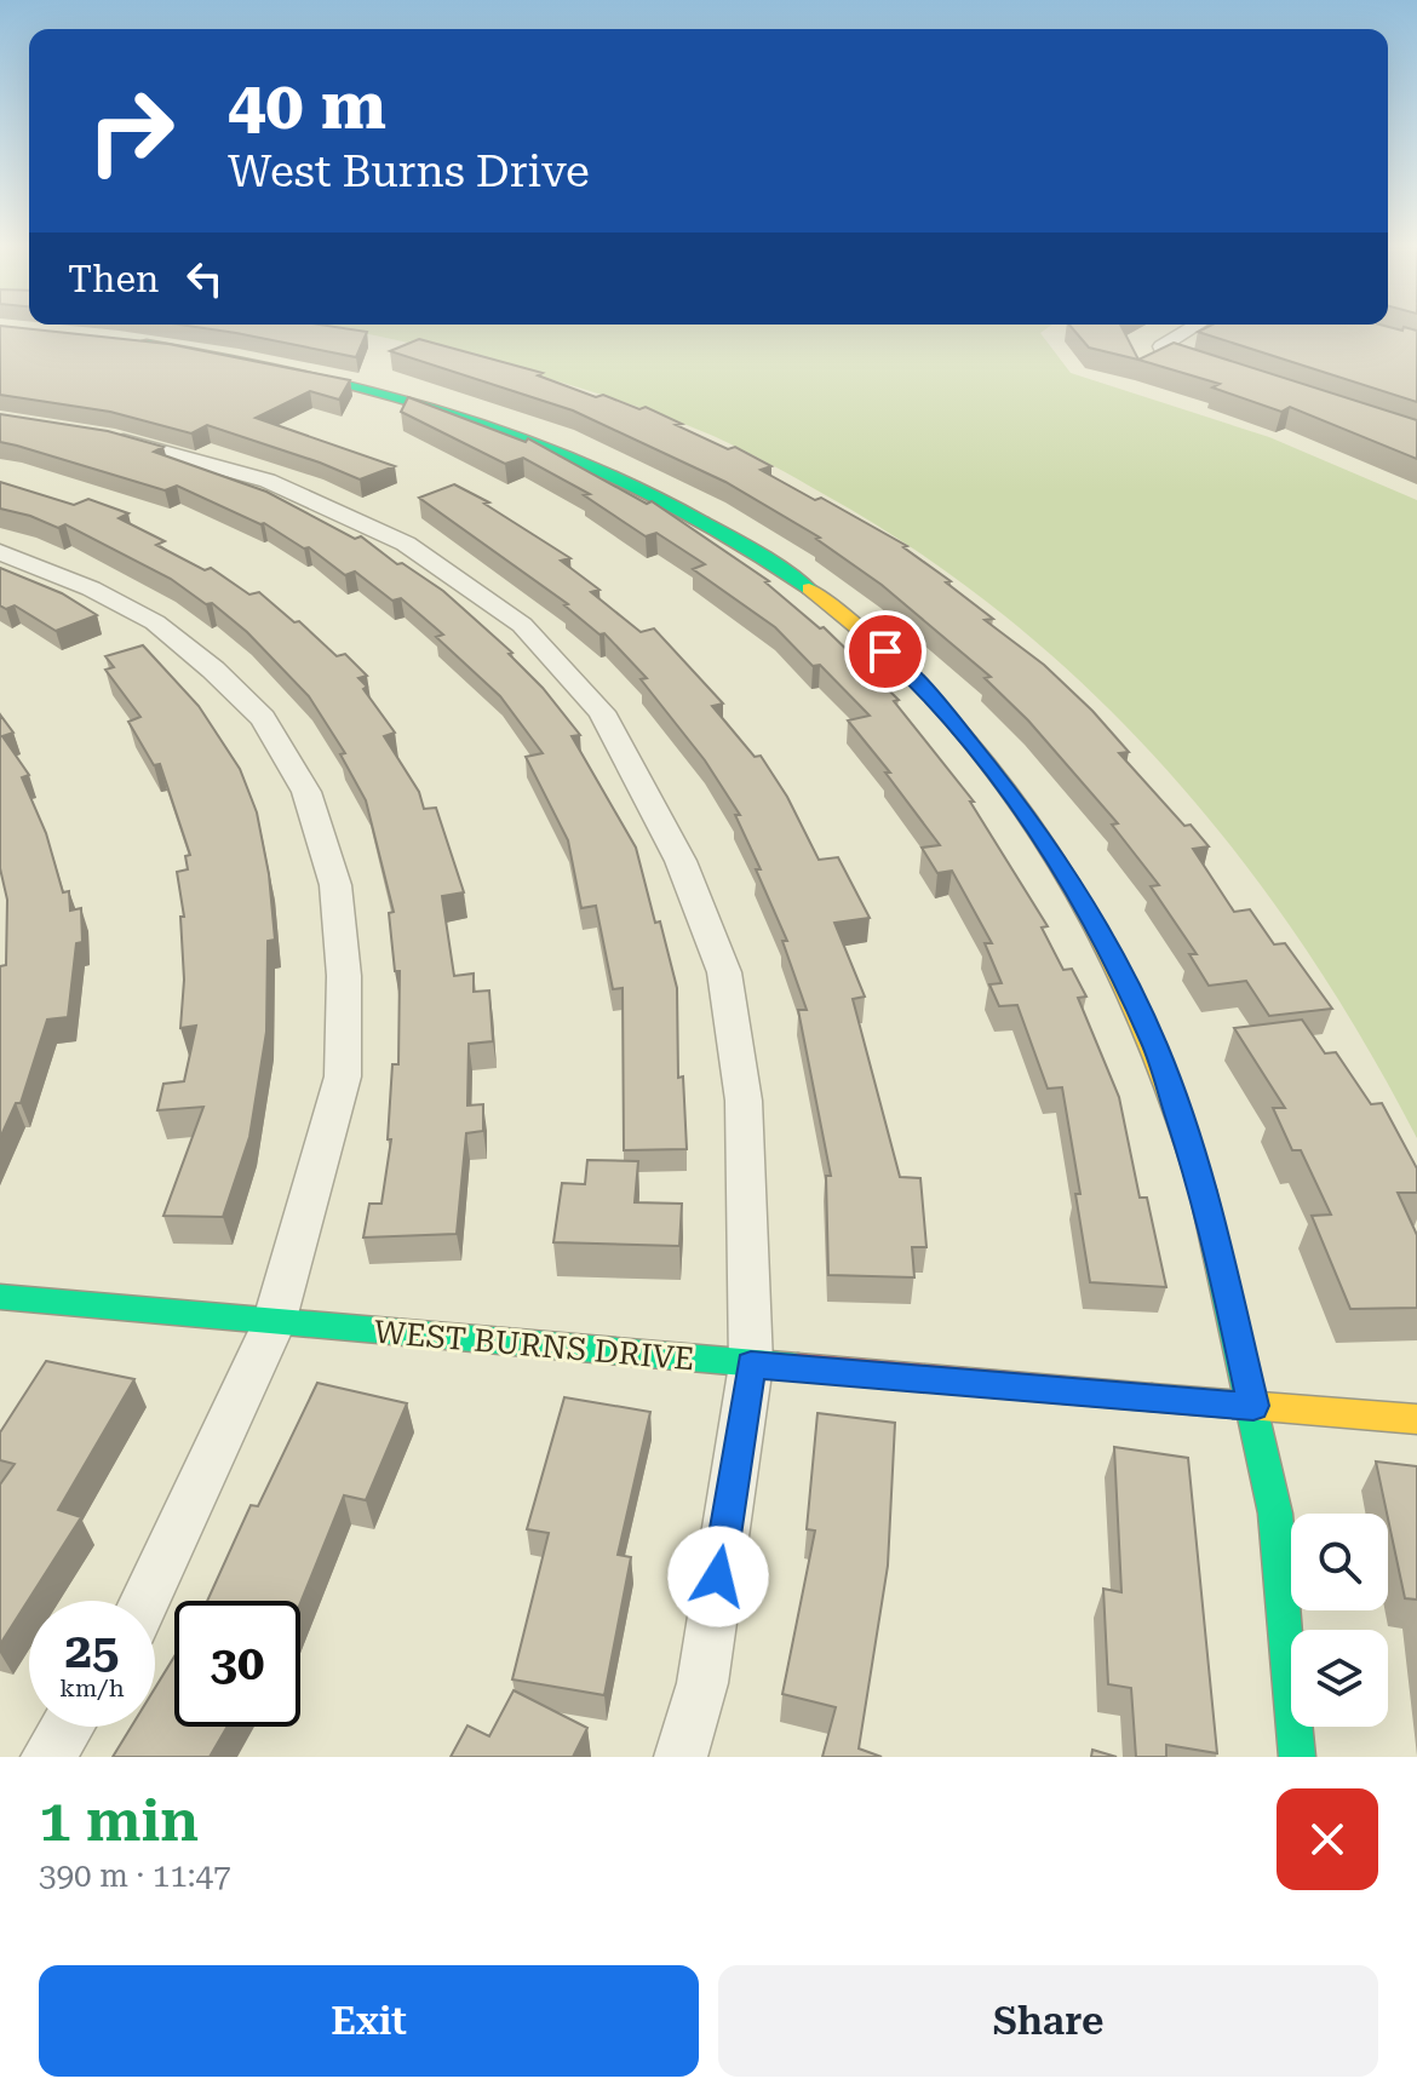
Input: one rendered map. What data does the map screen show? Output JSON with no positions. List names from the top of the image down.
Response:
{
  "streets": {
    "street": ["WEST BURNS DRIVE"]
  },
  "page": {
    "turn": ["40 m", "West Burns Drive"],
    "then": "Then",
    "speed": "25 km/h",
    "limit": "30",
    "heading": ["1 min", "390 m · 11:47"],
    "buttons": ["Exit", "Share"]
  }
}
